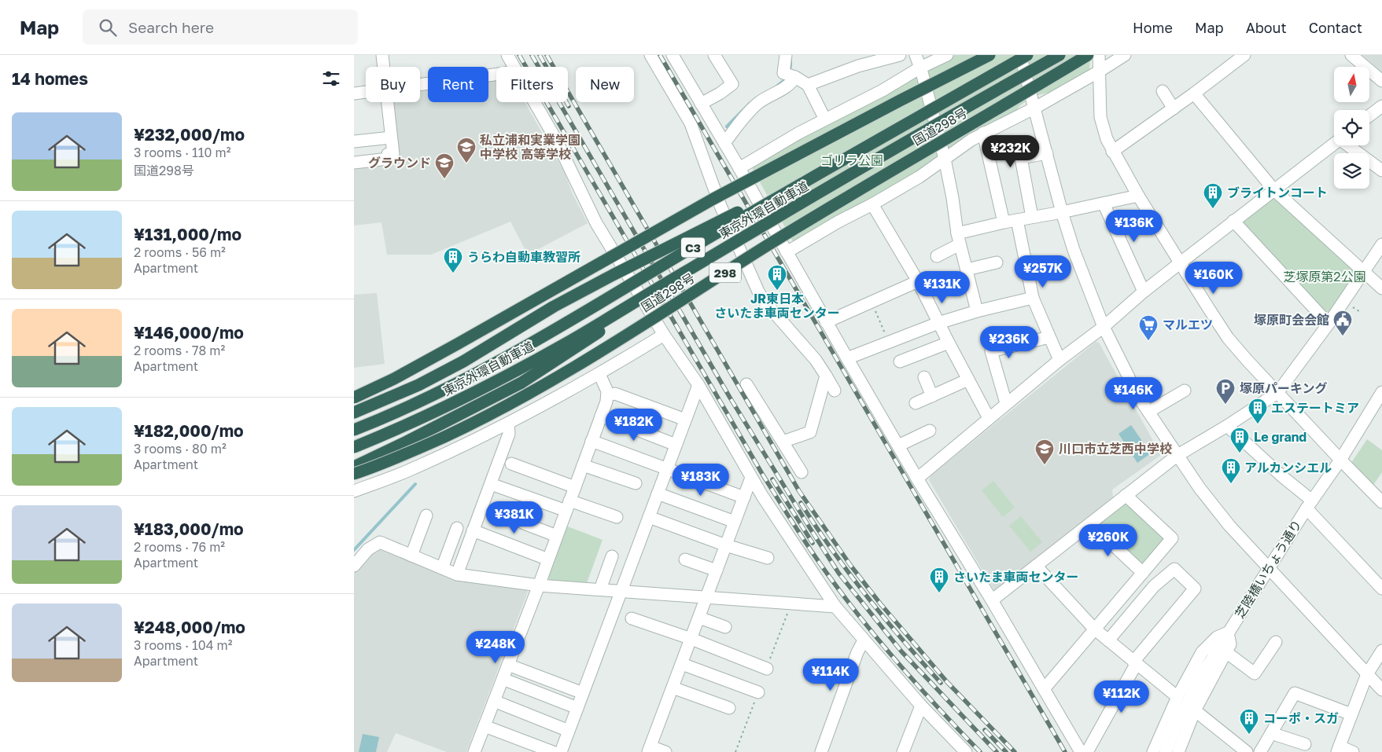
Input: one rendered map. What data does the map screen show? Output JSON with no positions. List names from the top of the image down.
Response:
{
  "streets": {
    "highway": [
      "国道298号",
      "東京外環自動車道",
      "C3",
      "298"
    ],
    "street": ["芝陸橋いちょう通り"]
  },
  "parks": ["ゴリラ公園", "芝塚原第2公園"],
  "places": {
    "school or university": ["私立浦和実業学園 中学校 高等学校", "グラウンド", "川口市立芝西中学校"],
    "building": [
      "ブライトンコート",
      "うらわ自動車教習所",
      "JR東日本 さいたま車両センター",
      "エステートミア",
      "Le grand",
      "アルカンシエル",
      "さいたま車両センター",
      "コーポ・スガ"
    ],
    "public building": ["塚原町会会館"],
    "supermarket": ["マルエツ"],
    "parking": ["塚原パーキング"]
  },
  "north": "top",
  "page": {
    "header": "Map",
    "search": "Search here",
    "nav": [
      "Home",
      "Map",
      "About",
      "Contact"
    ],
    "heading": "14 homes",
    "chip": [
      "Buy",
      "Rent",
      "Filters",
      "New"
    ],
    "list": [
      {
        "name": "¥232,000/mo",
        "note": "3 rooms · 110 m² · 国道298号"
      },
      {
        "name": "¥131,000/mo",
        "note": "2 rooms · 56 m² · Apartment"
      },
      {
        "name": "¥146,000/mo",
        "note": "2 rooms · 78 m² · Apartment"
      },
      {
        "name": "¥182,000/mo",
        "note": "3 rooms · 80 m² · Apartment"
      },
      {
        "name": "¥183,000/mo",
        "note": "2 rooms · 76 m² · Apartment"
      },
      {
        "name": "¥248,000/mo",
        "note": "3 rooms · 104 m² · Apartment"
      }
    ],
    "price": [
      "¥232K",
      "¥136K",
      "¥257K",
      "¥160K",
      "¥131K",
      "¥236K",
      "¥146K",
      "¥182K",
      "¥183K",
      "¥381K",
      "¥260K",
      "¥248K",
      "¥114K",
      "¥112K"
    ]
  }
}
